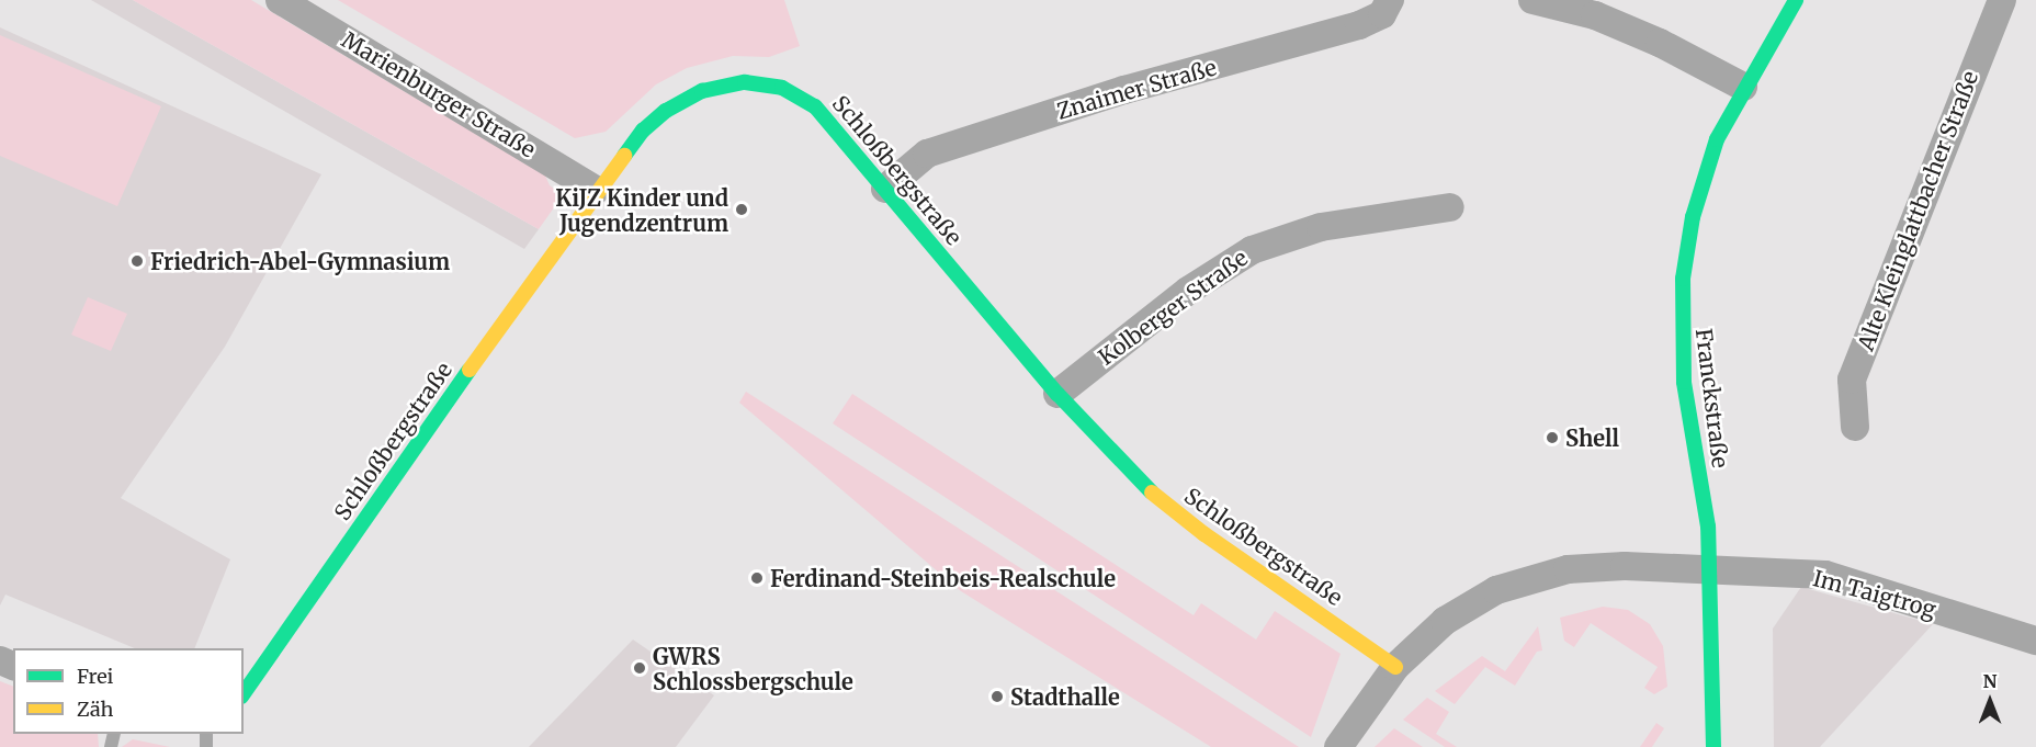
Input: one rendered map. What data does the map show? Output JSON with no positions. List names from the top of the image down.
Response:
{
  "streets": {
    "street": [
      "Znaimer Straße",
      "Marienburger Straße",
      "Schloßbergstraße",
      "Alte Kleinglattbacher Straße",
      "Kolberger Straße",
      "Franckstraße",
      "Im Taigtrog"
    ]
  },
  "crossings": [
    ["Znaimer Straße", "Schloßbergstraße"],
    ["Marienburger Straße", "Schloßbergstraße"],
    ["Schloßbergstraße", "Kolberger Straße"],
    ["Schloßbergstraße", "Im Taigtrog"],
    ["Franckstraße", "Im Taigtrog"]
  ],
  "places": [
    "KiJZ Kinder und Jugendzentrum",
    "Friedrich-Abel-Gymnasium",
    "Shell",
    "Ferdinand-Steinbeis-Realschule",
    "GWRS Schlossbergschule",
    "Stadthalle"
  ],
  "legend": ["Frei", "Zäh"],
  "north": "top"
}
